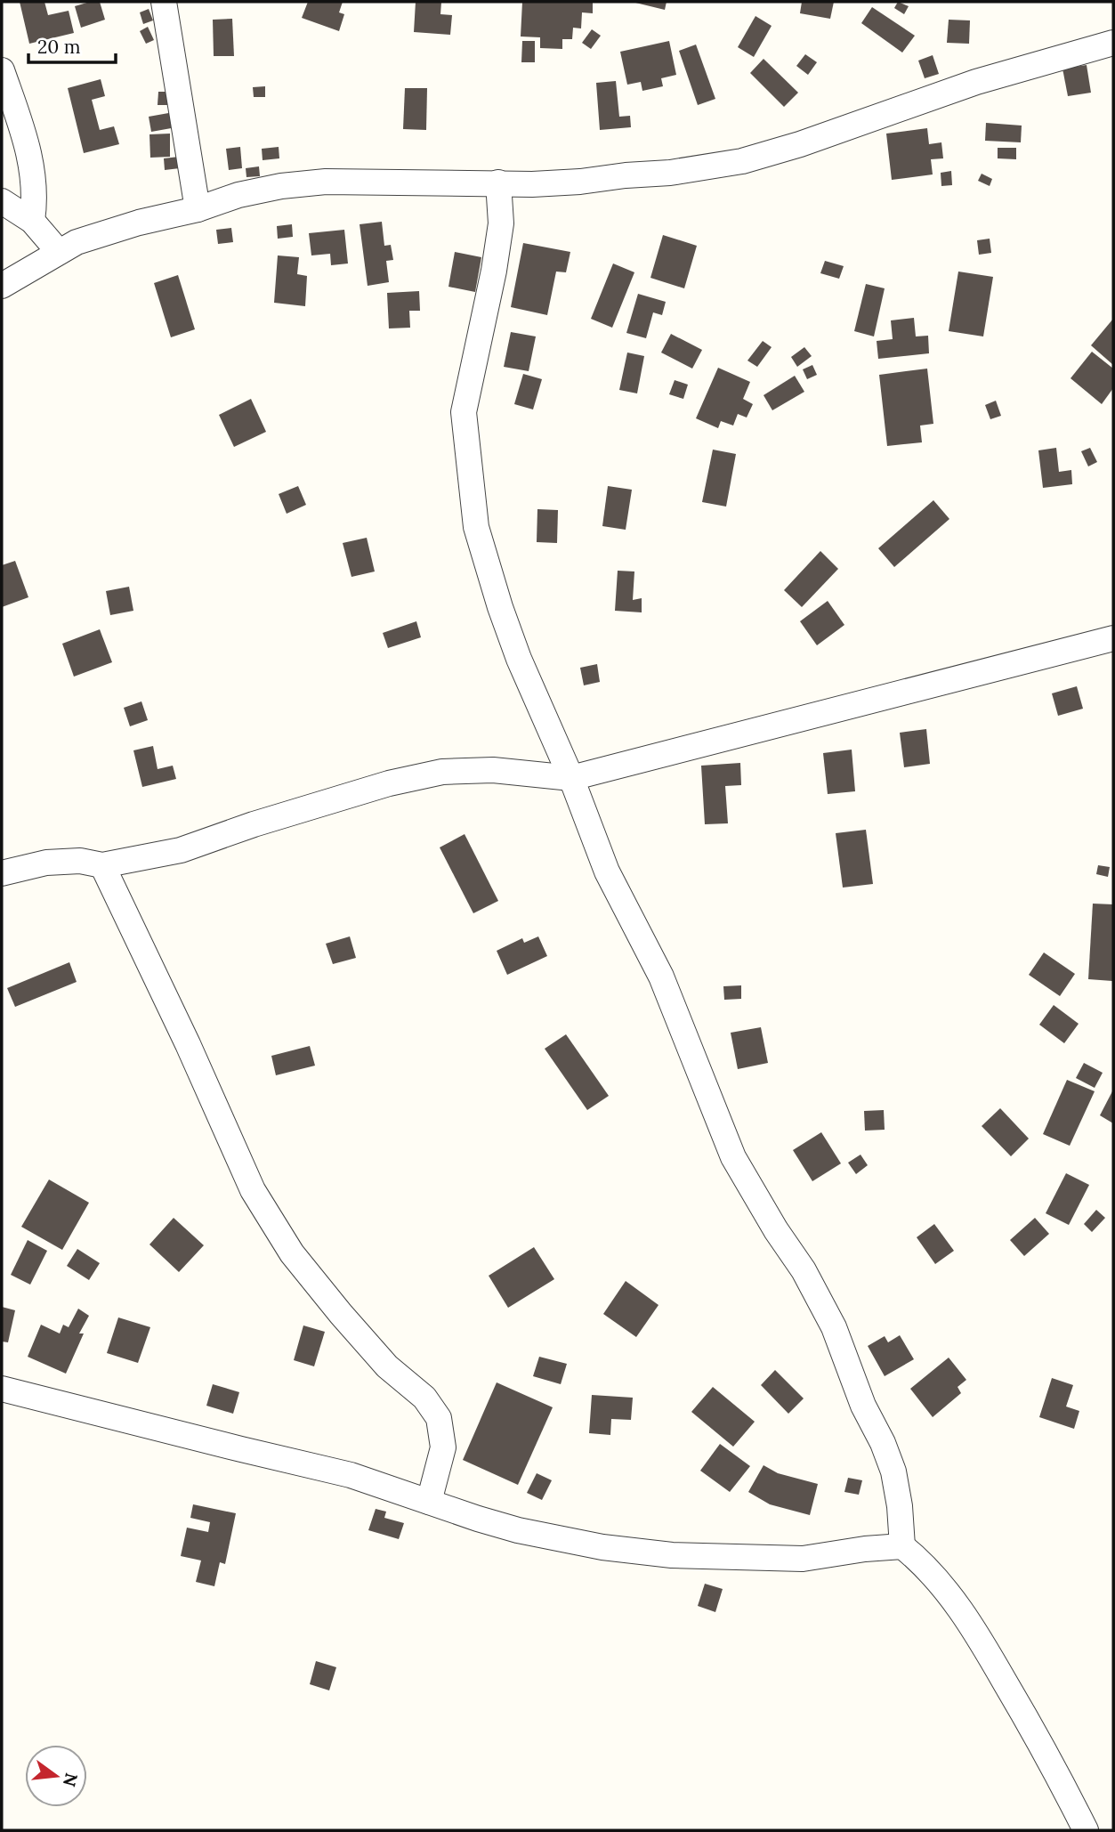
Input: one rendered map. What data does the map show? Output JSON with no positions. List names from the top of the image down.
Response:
{
  "scale_bar": "20 m",
  "north": "right"
}
